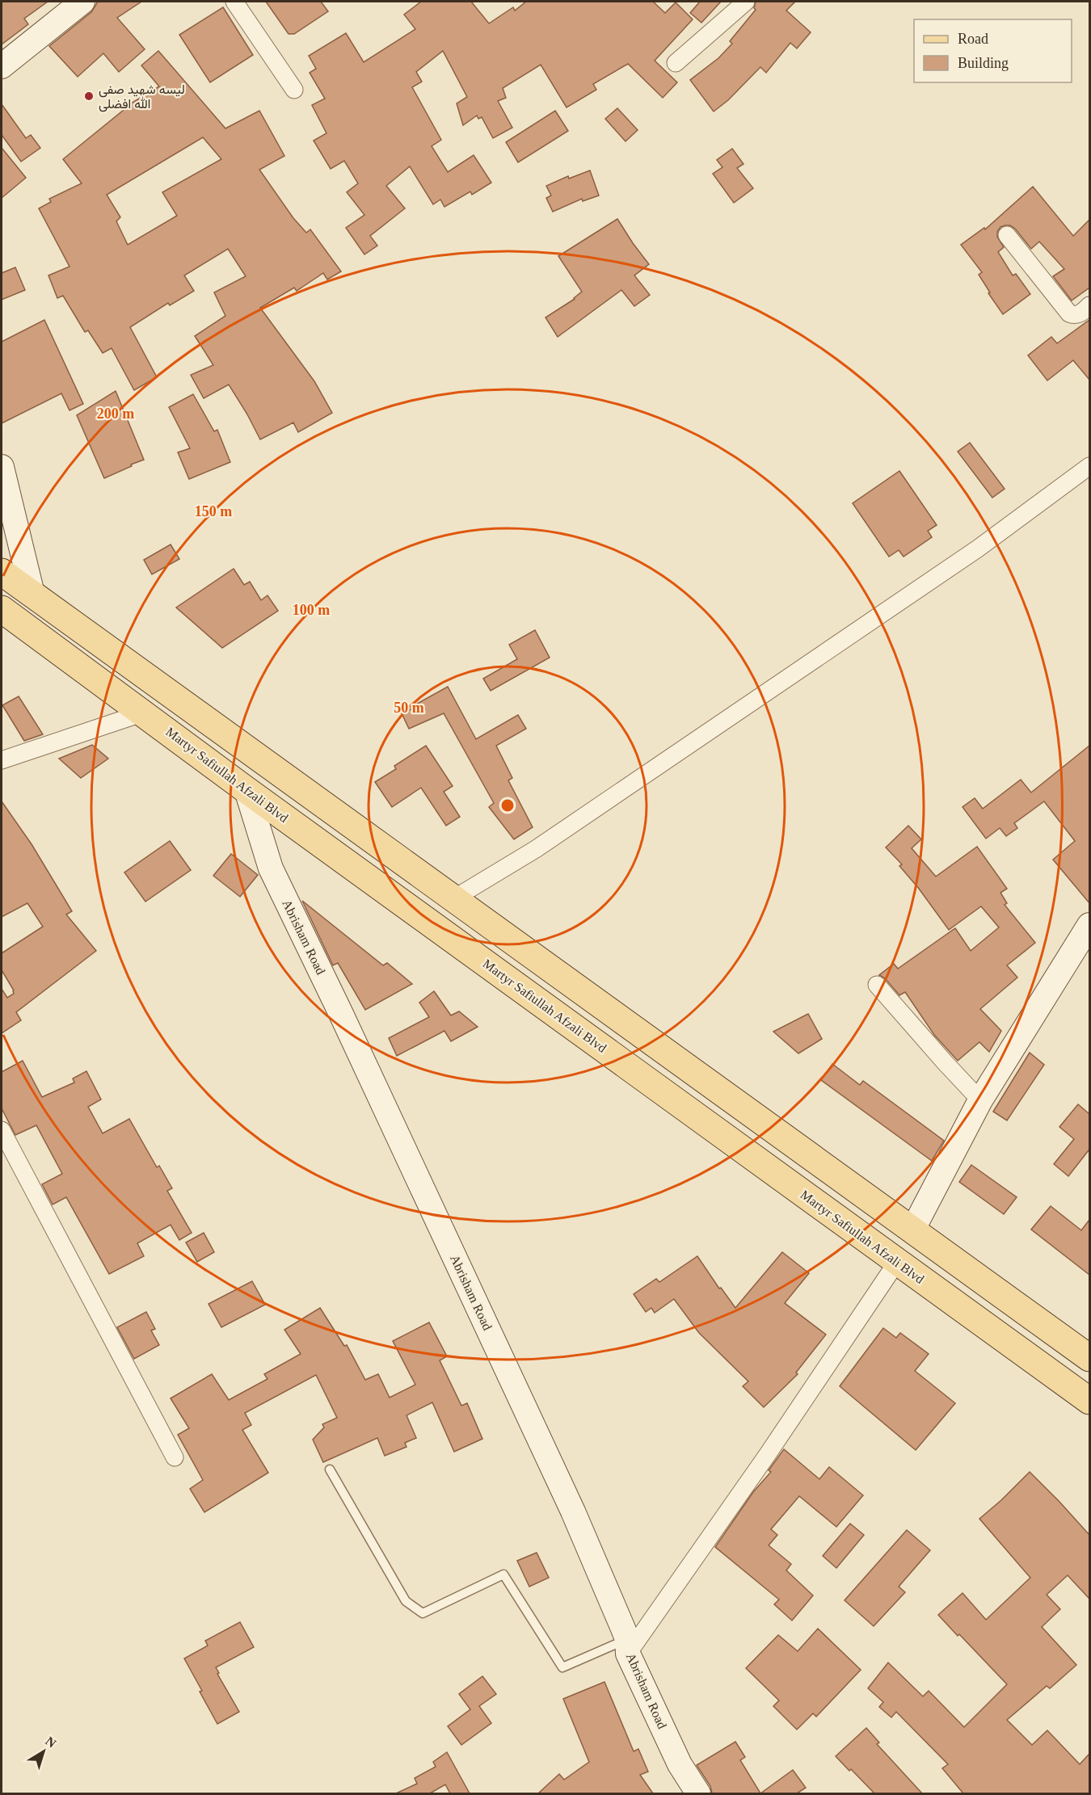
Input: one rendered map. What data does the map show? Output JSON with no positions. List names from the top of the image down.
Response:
{
  "streets": {
    "main road": ["Martyr Safiullah Afzali Blvd", "Abrisham Road"]
  },
  "crossings": [
    ["Martyr Safiullah Afzali Blvd", "Abrisham Road"]
  ],
  "places": ["لیسه شهید صفی الله افضلی"],
  "legend": ["Road", "Building"],
  "north": "top right",
  "rings": [
    "200 m",
    "150 m",
    "100 m",
    "50 m"
  ]
}
